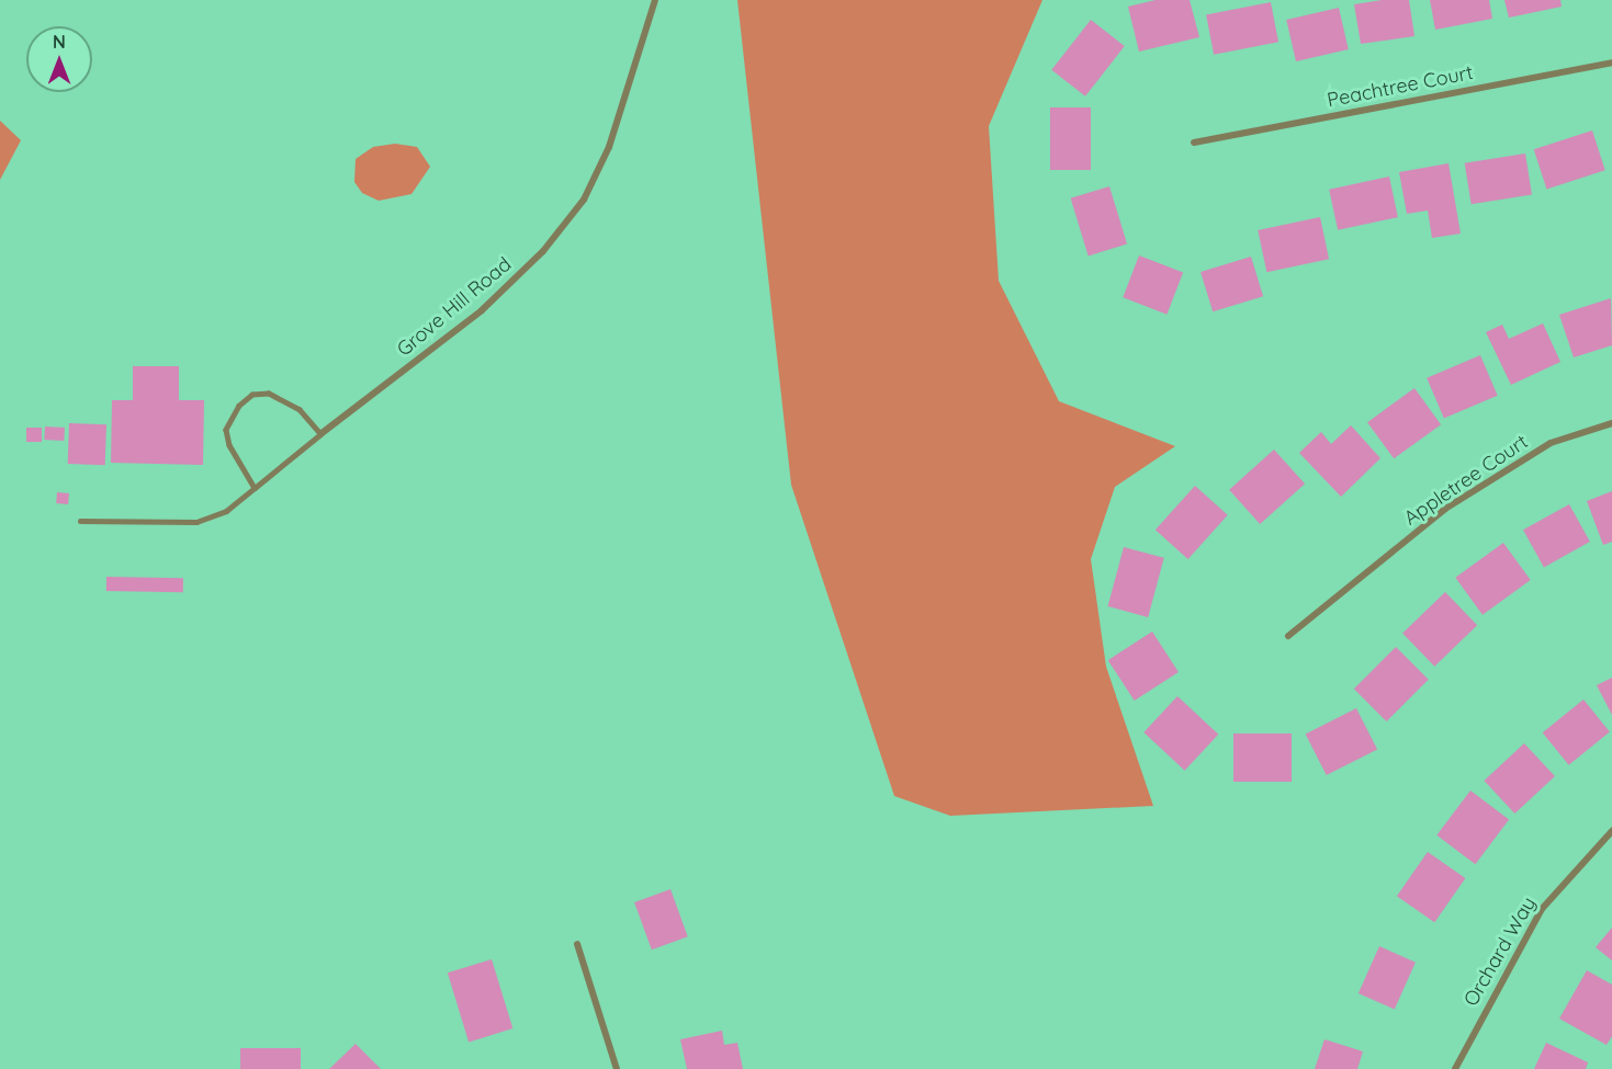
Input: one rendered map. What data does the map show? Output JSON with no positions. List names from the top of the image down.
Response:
{
  "streets": {
    "street": [
      "Peachtree Court",
      "Grove Hill Road",
      "Appletree Court",
      "Orchard Way"
    ]
  },
  "north": "top"
}
